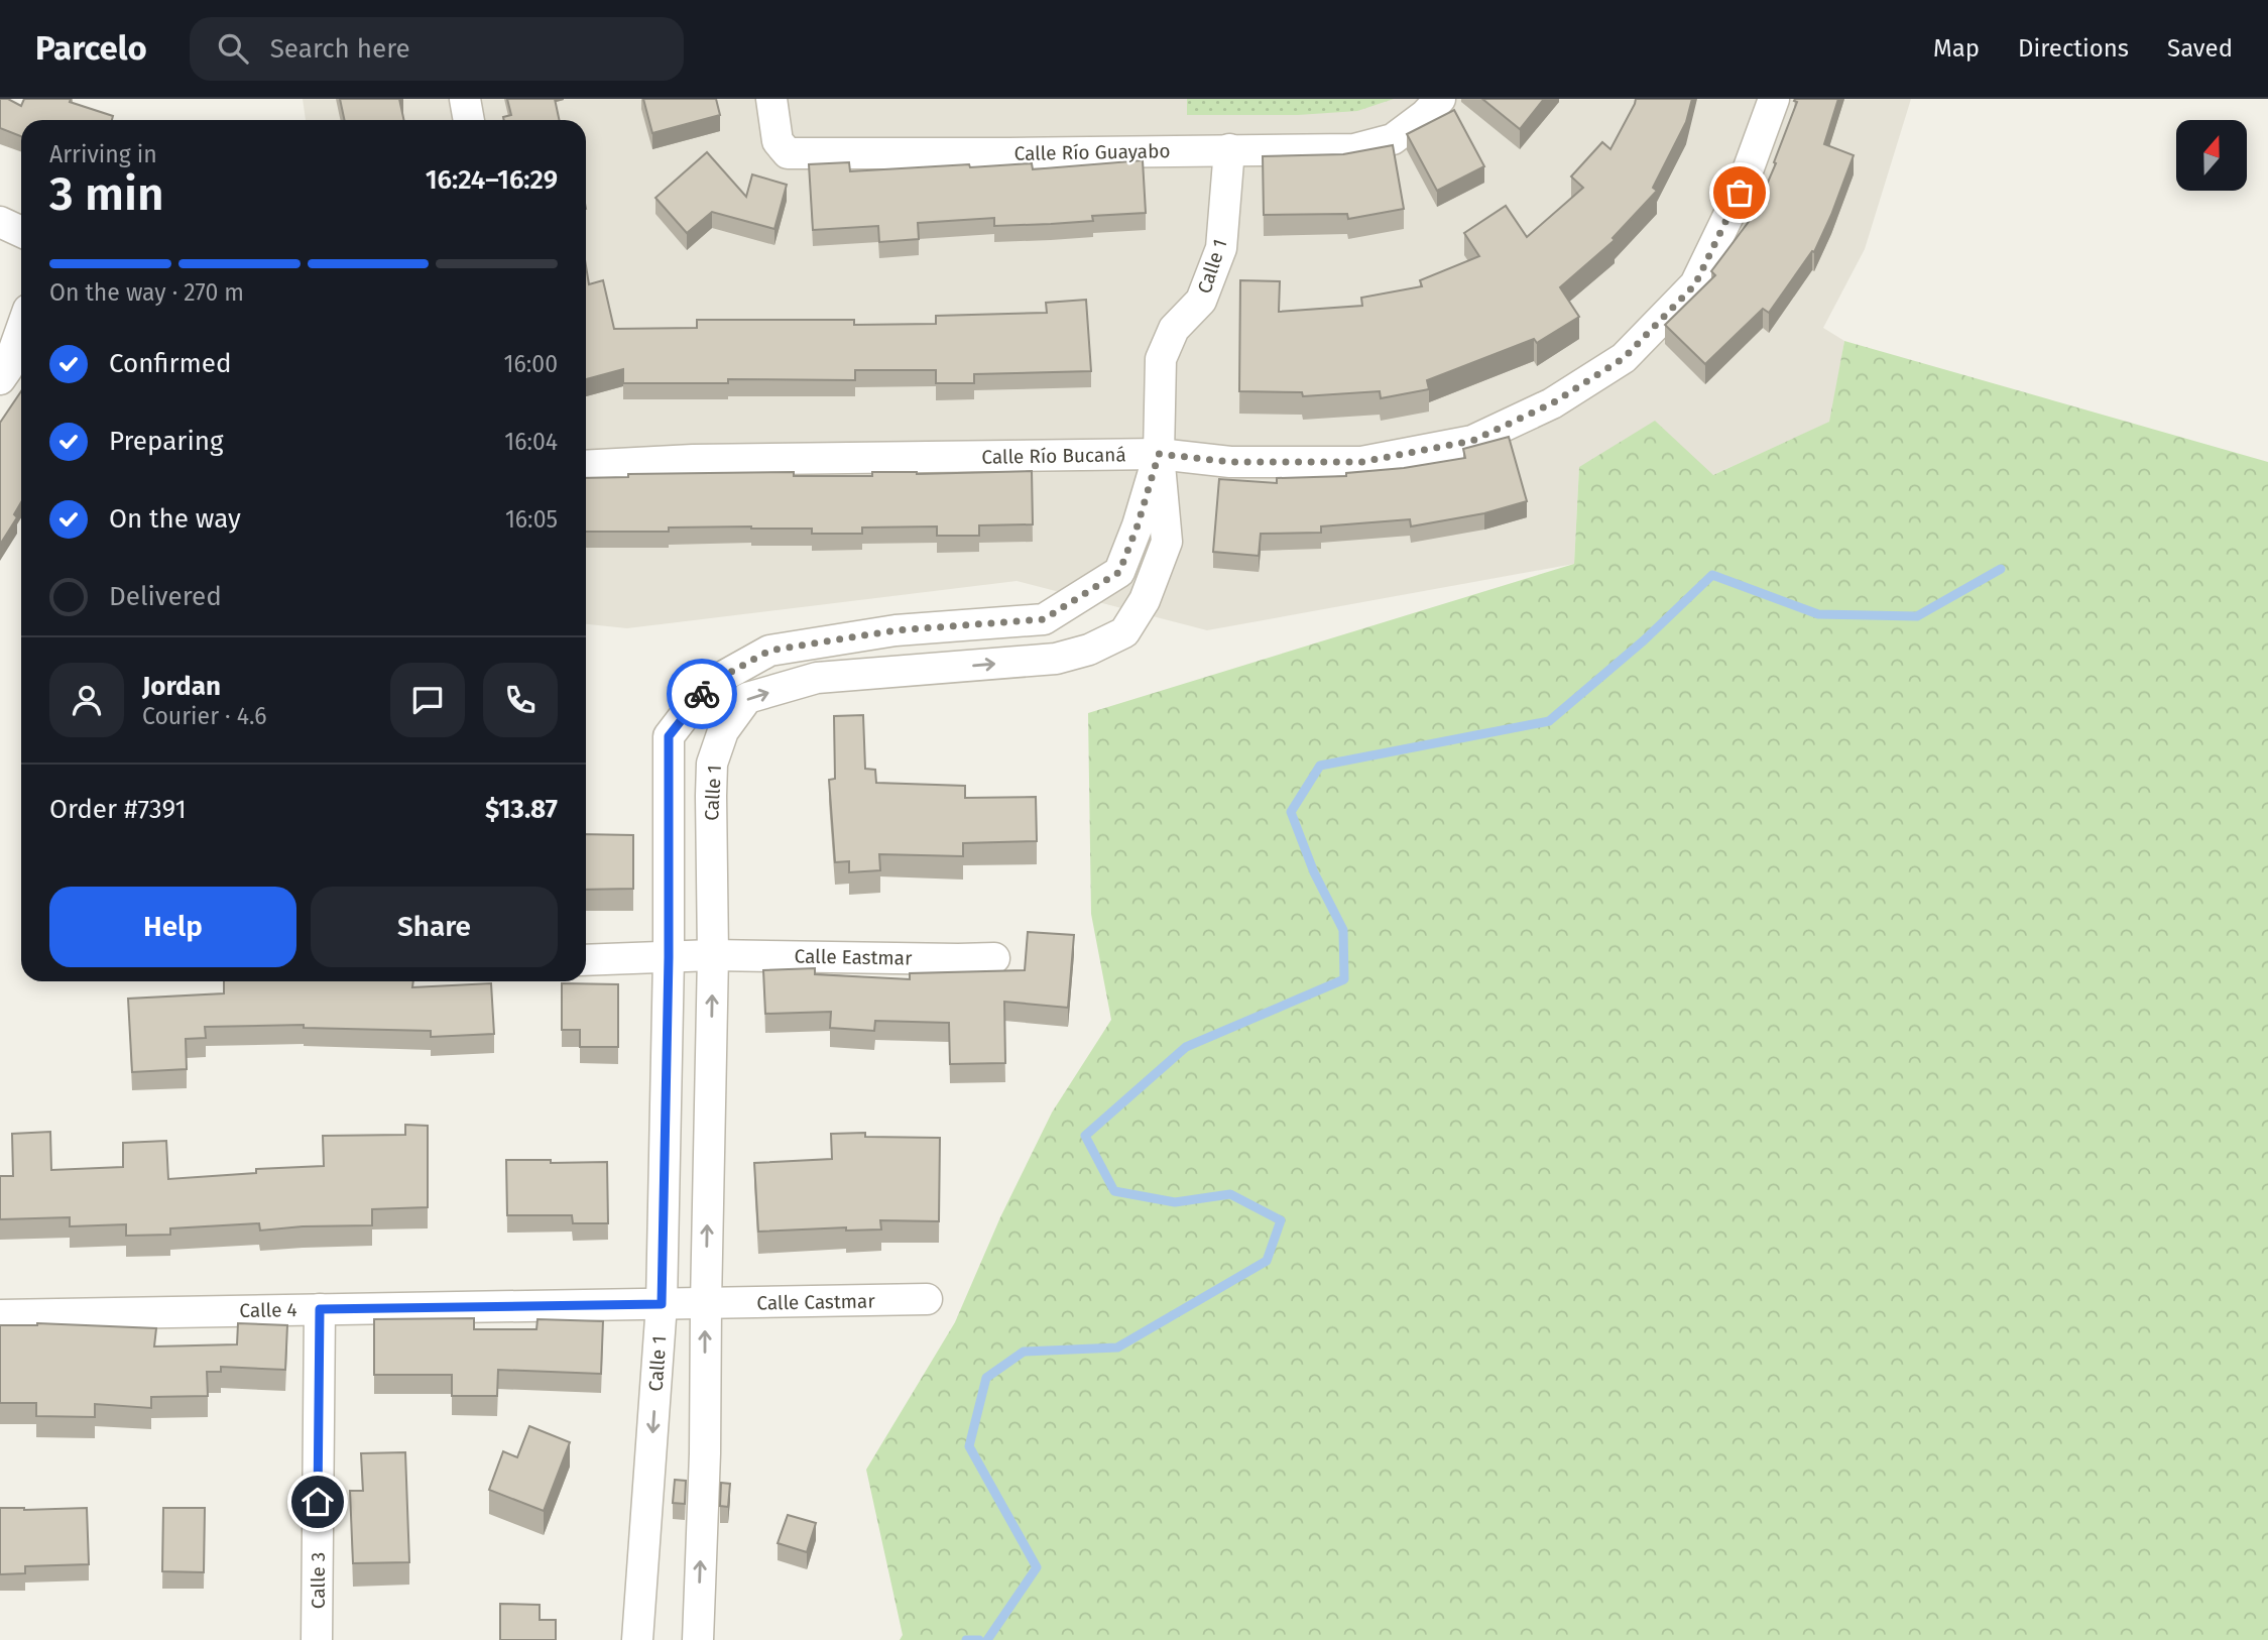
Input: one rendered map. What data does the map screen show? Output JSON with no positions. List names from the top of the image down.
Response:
{
  "streets": {
    "street": [
      "Calle Río Guayabo",
      "Calle 1",
      "Calle Río Bucaná",
      "Calle Eastmar",
      "Calle Castmar",
      "Calle 4",
      "Calle 3"
    ]
  },
  "crossings": [
    ["Calle Río Guayabo", "Calle 1"],
    ["Calle 1", "Calle Río Bucaná"],
    ["Calle 1", "Calle Eastmar"],
    ["Calle 1", "Calle Castmar"],
    ["Calle 1", "Calle 4"],
    ["Calle Castmar", "Calle 4"],
    ["Calle 4", "Calle 3"]
  ],
  "north": "top",
  "page": {
    "header": "Parcelo",
    "search": "Search here",
    "nav": ["Map", "Directions", "Saved"],
    "heading": ["3 min", "Arriving in", "16:24–16:29"],
    "panel": [
      "Jordan",
      "Courier · 4.6",
      "Order #7391",
      "$13.87"
    ],
    "bar": "On the way · 270 m",
    "list": [
      ["Confirmed", "16:00"],
      ["Preparing", "16:04"],
      ["On the way", "16:05"],
      "Delivered"
    ],
    "buttons": ["Help", "Share"]
  }
}
